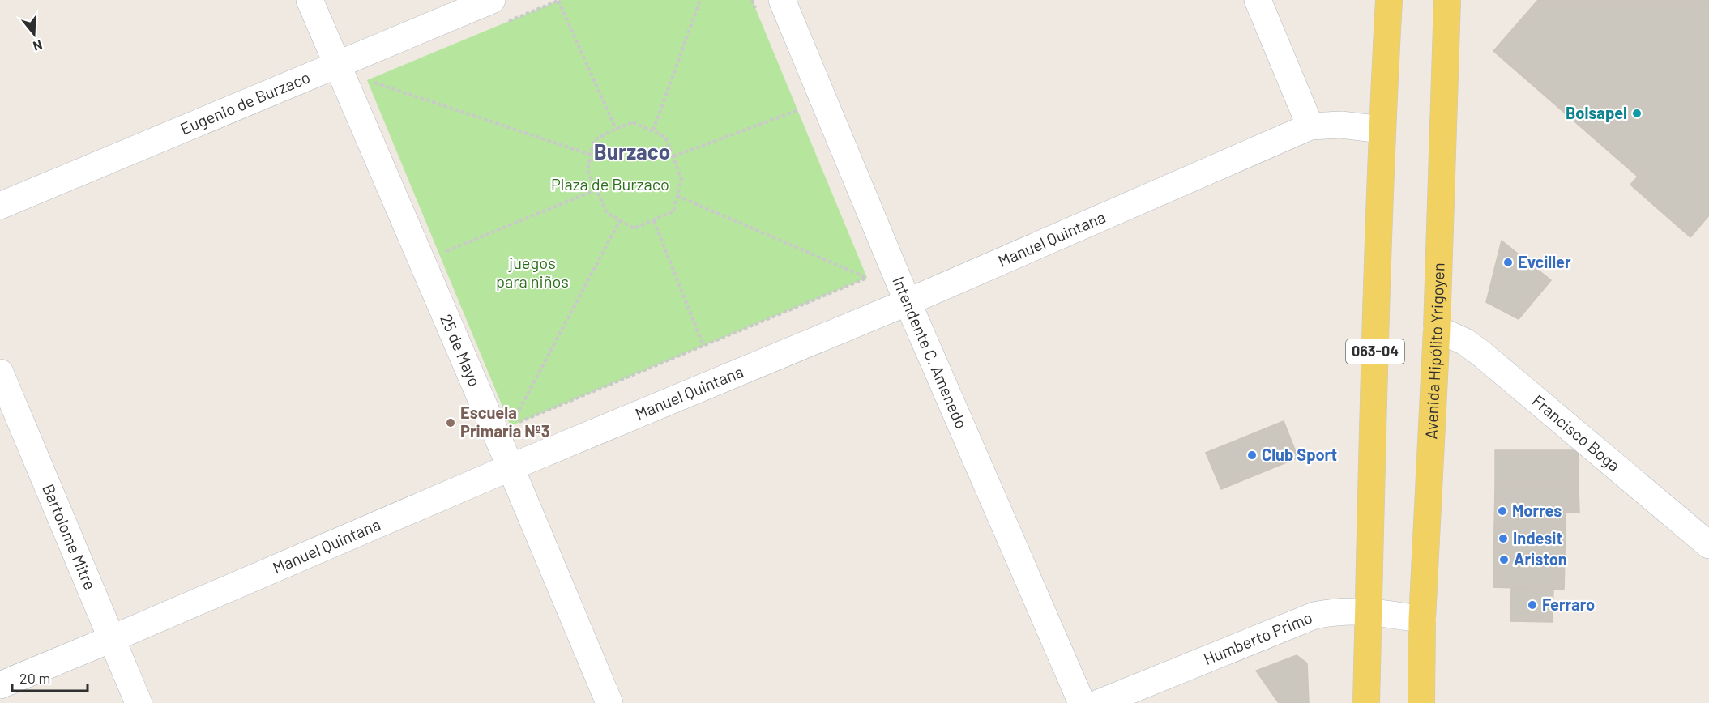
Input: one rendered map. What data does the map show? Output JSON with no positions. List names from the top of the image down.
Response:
{
  "streets": {
    "main road": ["063-04", "Avenida Hipólito Yrigoyen"],
    "street": [
      "Eugenio de Burzaco",
      "Manuel Quintana",
      "25 de Mayo",
      "Intendente C. Amenedo",
      "Francisco Boga",
      "Bartolomé Mitre",
      "Humberto Primo"
    ]
  },
  "crossings": [
    ["Eugenio de Burzaco", "25 de Mayo"],
    ["Manuel Quintana", "25 de Mayo"],
    ["Manuel Quintana", "063-04"],
    ["Manuel Quintana", "Intendente C. Amenedo"],
    ["Manuel Quintana", "Bartolomé Mitre"],
    ["063-04", "Humberto Primo"],
    ["Avenida Hipólito Yrigoyen", "Francisco Boga"],
    ["Avenida Hipólito Yrigoyen", "Humberto Primo"]
  ],
  "districts": ["Burzaco"],
  "parks": ["Plaza de Burzaco", "juegos para niños"],
  "places": [
    "Bolsapel",
    "Evciller",
    "Escuela Primaria Nº3",
    "Club Sport",
    "Morres",
    "Indesit",
    "Ariston",
    "Ferraro"
  ],
  "scale_bar": "20 m",
  "north": "bottom"
}
